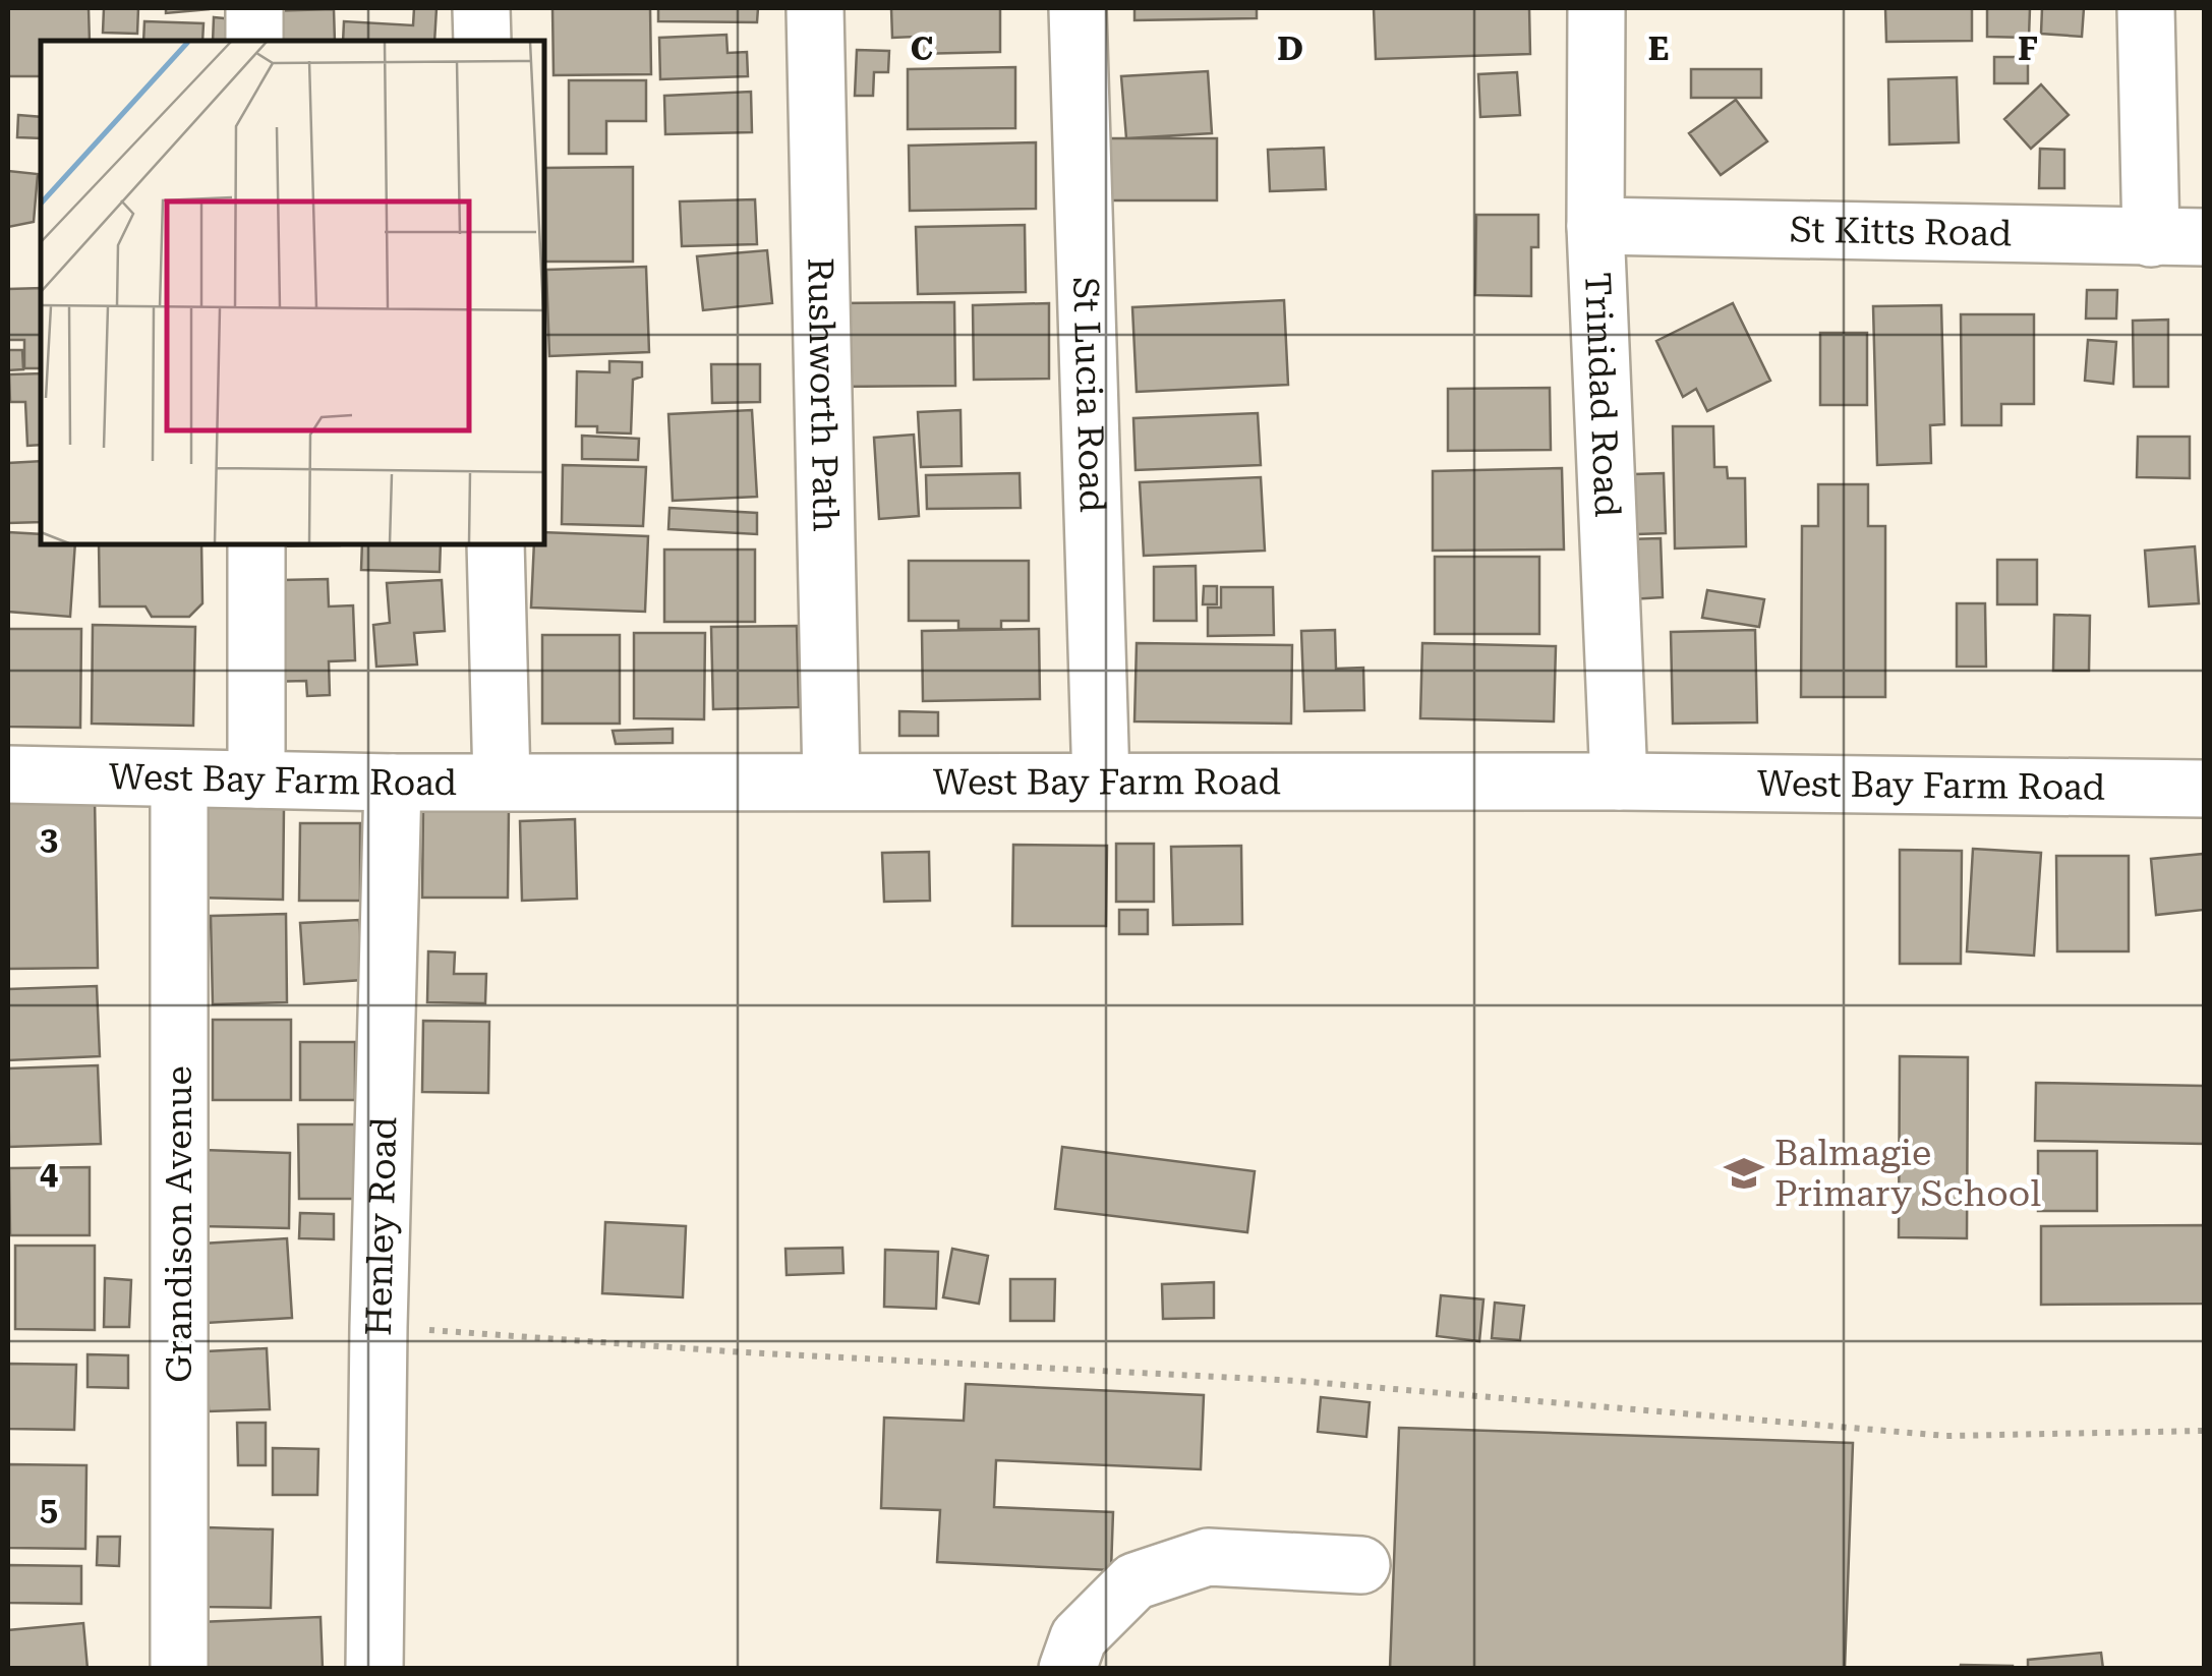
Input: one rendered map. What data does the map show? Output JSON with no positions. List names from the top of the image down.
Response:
{
  "streets": {
    "street": [
      "St Kitts Road",
      "Rushworth Path",
      "St Lucia Road",
      "Trinidad Road",
      "West Bay Farm Road",
      "Grandison Avenue",
      "Henley Road"
    ]
  },
  "crossings": [
    ["St Kitts Road", "Trinidad Road"],
    ["Rushworth Path", "West Bay Farm Road"],
    ["St Lucia Road", "West Bay Farm Road"],
    ["Trinidad Road", "West Bay Farm Road"],
    ["West Bay Farm Road", "Grandison Avenue"],
    ["West Bay Farm Road", "Henley Road"]
  ],
  "places": {
    "school or university": ["Balmagie Primary School"]
  },
  "grid": {
    "columns": [
      "C",
      "D",
      "E",
      "F"
    ],
    "rows": ["3", "4", "5"]
  }
}
